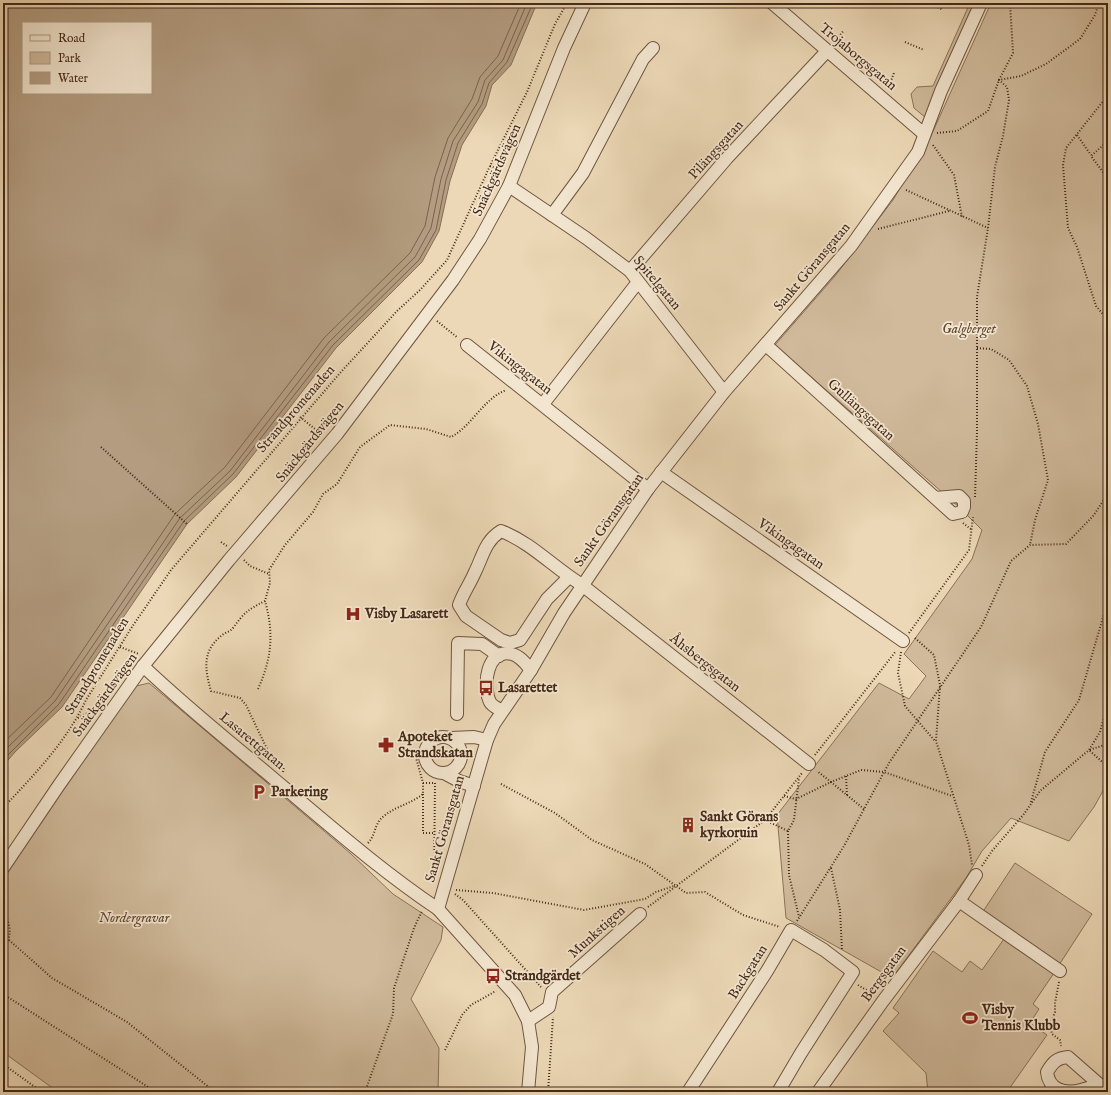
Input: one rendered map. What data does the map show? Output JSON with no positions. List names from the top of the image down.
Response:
{
  "streets": {
    "street": [
      "Trojaborgsgatan",
      "Pilängsgatan",
      "Snäckgärdsvägen",
      "Sankt Göransgatan",
      "Spitelgatan",
      "Vikingagatan",
      "Gullängsgatan",
      "Åhsbergsgatan",
      "Lasarettgatan",
      "Munkstigen",
      "Backgatan",
      "Bergsgatan"
    ],
    "path": ["Strandpromenaden"]
  },
  "crossings": [
    ["Trojaborgsgatan", "Pilängsgatan"],
    ["Trojaborgsgatan", "Sankt Göransgatan"],
    ["Pilängsgatan", "Spitelgatan"],
    ["Snäckgärdsvägen", "Spitelgatan"],
    ["Snäckgärdsvägen", "Lasarettgatan"],
    ["Sankt Göransgatan", "Spitelgatan"],
    ["Sankt Göransgatan", "Vikingagatan"],
    ["Sankt Göransgatan", "Gullängsgatan"],
    ["Sankt Göransgatan", "Åhsbergsgatan"],
    ["Sankt Göransgatan", "Lasarettgatan"]
  ],
  "parks": ["Galgberget", "Nordergravar"],
  "places": {
    "hospital": ["Visby Lasarett"],
    "bus stop": ["Lasarettet", "Strandgärdet"],
    "pharmacy": ["Apoteket Strandskatan"],
    "parking": ["Parkering"],
    "building": ["Sankt Görans kyrkoruin"],
    "sports": ["Visby Tennis Klubb"]
  },
  "legend": ["Road", "Park", "Water"]
}
